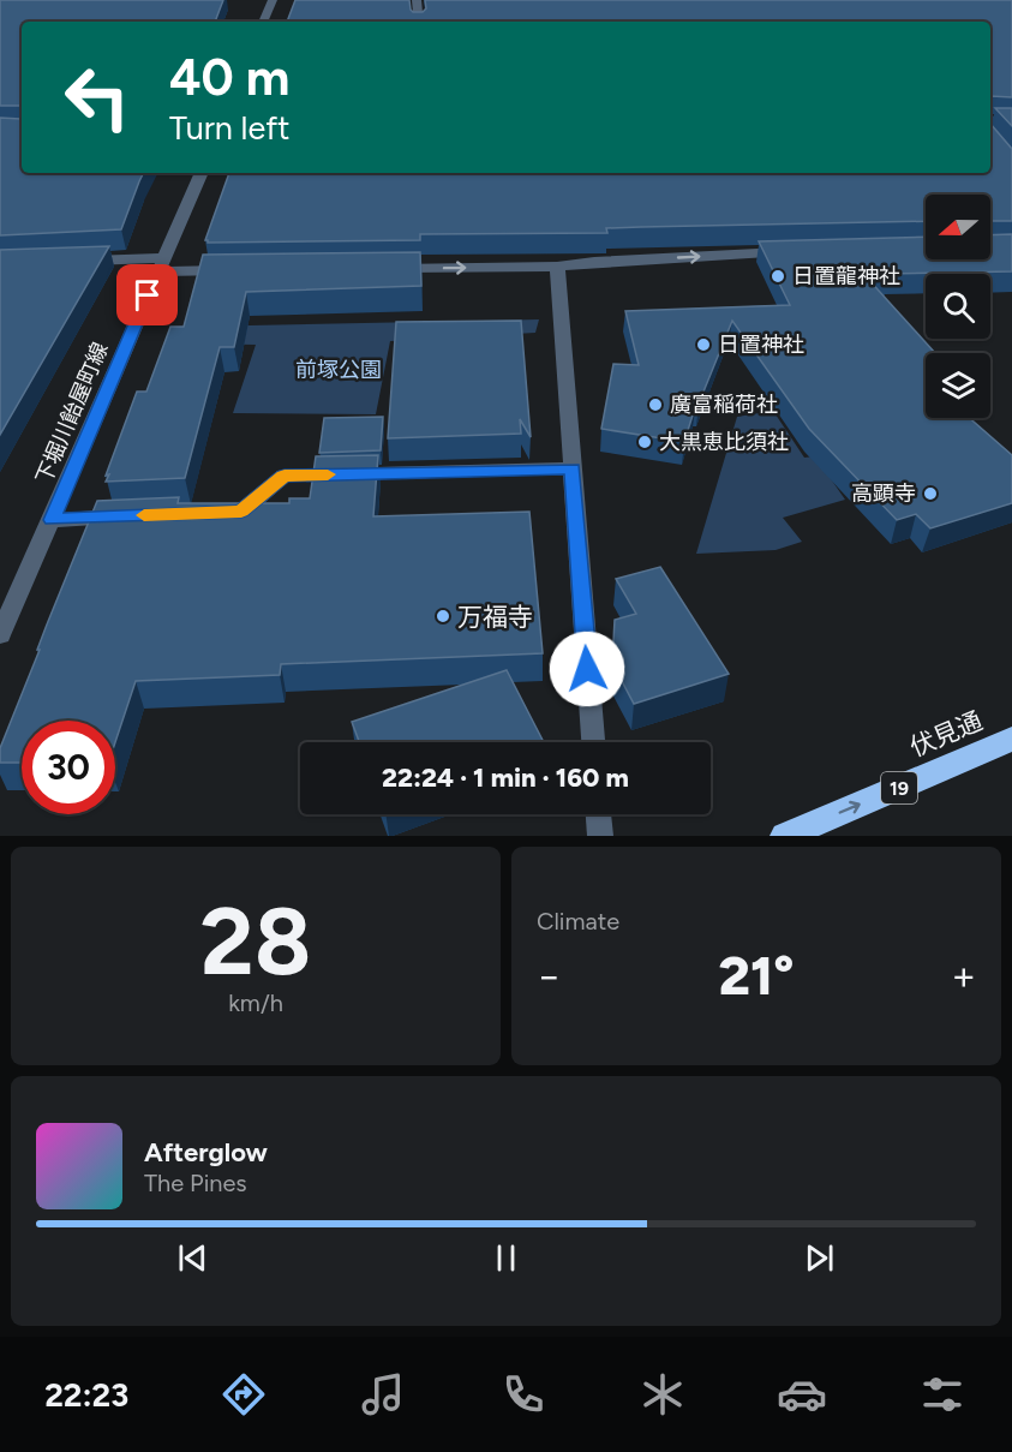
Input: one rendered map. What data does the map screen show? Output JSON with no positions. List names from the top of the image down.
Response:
{
  "streets": {
    "highway": ["伏見通", "19"],
    "street": ["下堀川飴屋町線"]
  },
  "one_way": ["伏見通"],
  "parks": ["前塚公園"],
  "places": [
    "日置龍神社",
    "日置神社",
    "廣富稲荷社",
    "大黒恵比須社",
    "高顕寺",
    "万福寺"
  ],
  "north": "left",
  "page": {
    "turn": ["40 m", "Turn left"],
    "limit": "30",
    "trip": "22:24 · 1 min · 160 m",
    "tile": [
      ["28", "km/h"],
      "Climate"
    ],
    "heat": ["−", "21°", "+"],
    "song": ["Afterglow", "The Pines"],
    "tabs": "22:23"
  }
}
